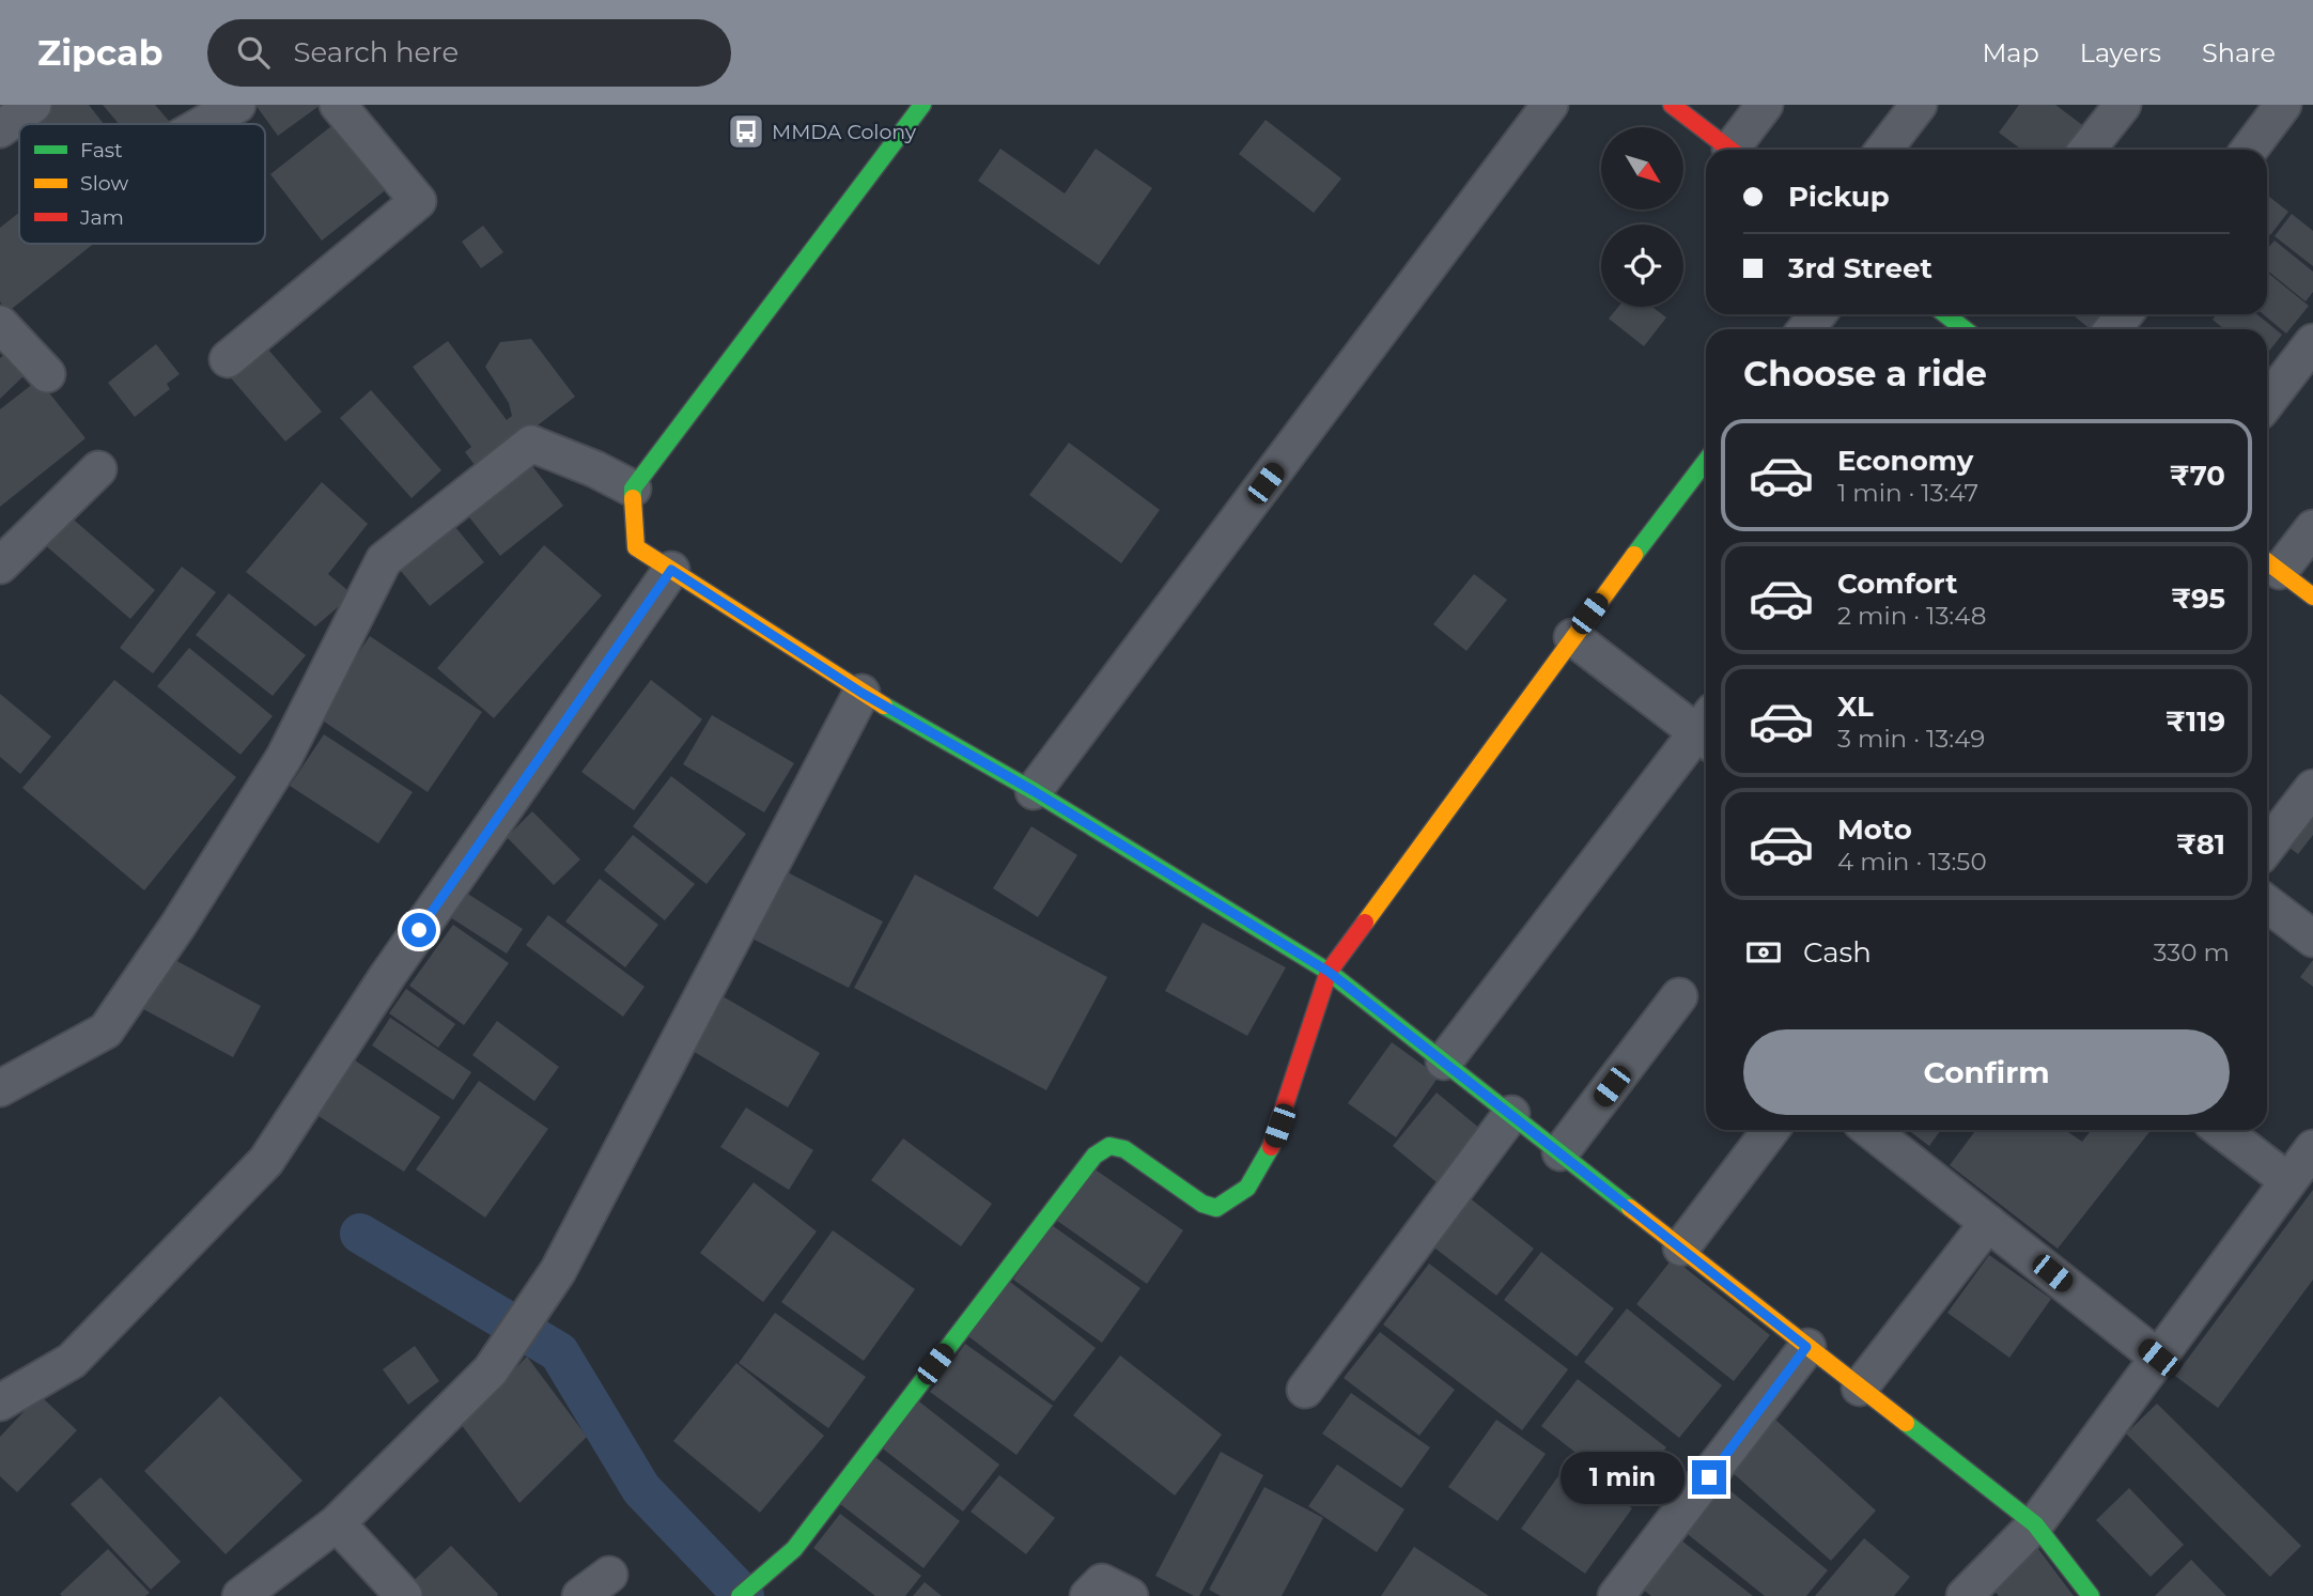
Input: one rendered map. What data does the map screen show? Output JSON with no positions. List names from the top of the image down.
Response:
{
  "places": {
    "bus stop": ["MMDA Colony"]
  },
  "legend": ["Fast", "Slow", "Jam"],
  "north": "bottom right",
  "page": {
    "header": "Zipcab",
    "search": "Search here",
    "nav": ["Map", "Layers", "Share"],
    "banner": ["Pickup", "3rd Street"],
    "heading": "Choose a ride",
    "list": [
      {
        "name": "Economy",
        "note": "1 min · 13:47",
        "value": "₹70"
      },
      {
        "name": "Comfort",
        "note": "2 min · 13:48",
        "value": "₹95"
      },
      {
        "name": "XL",
        "note": "3 min · 13:49",
        "value": "₹119"
      },
      {
        "name": "Moto",
        "note": "4 min · 13:50",
        "value": "₹81"
      }
    ],
    "pay": ["Cash", "330 m"],
    "buttons": "Confirm",
    "bubble": "1 min"
  }
}
